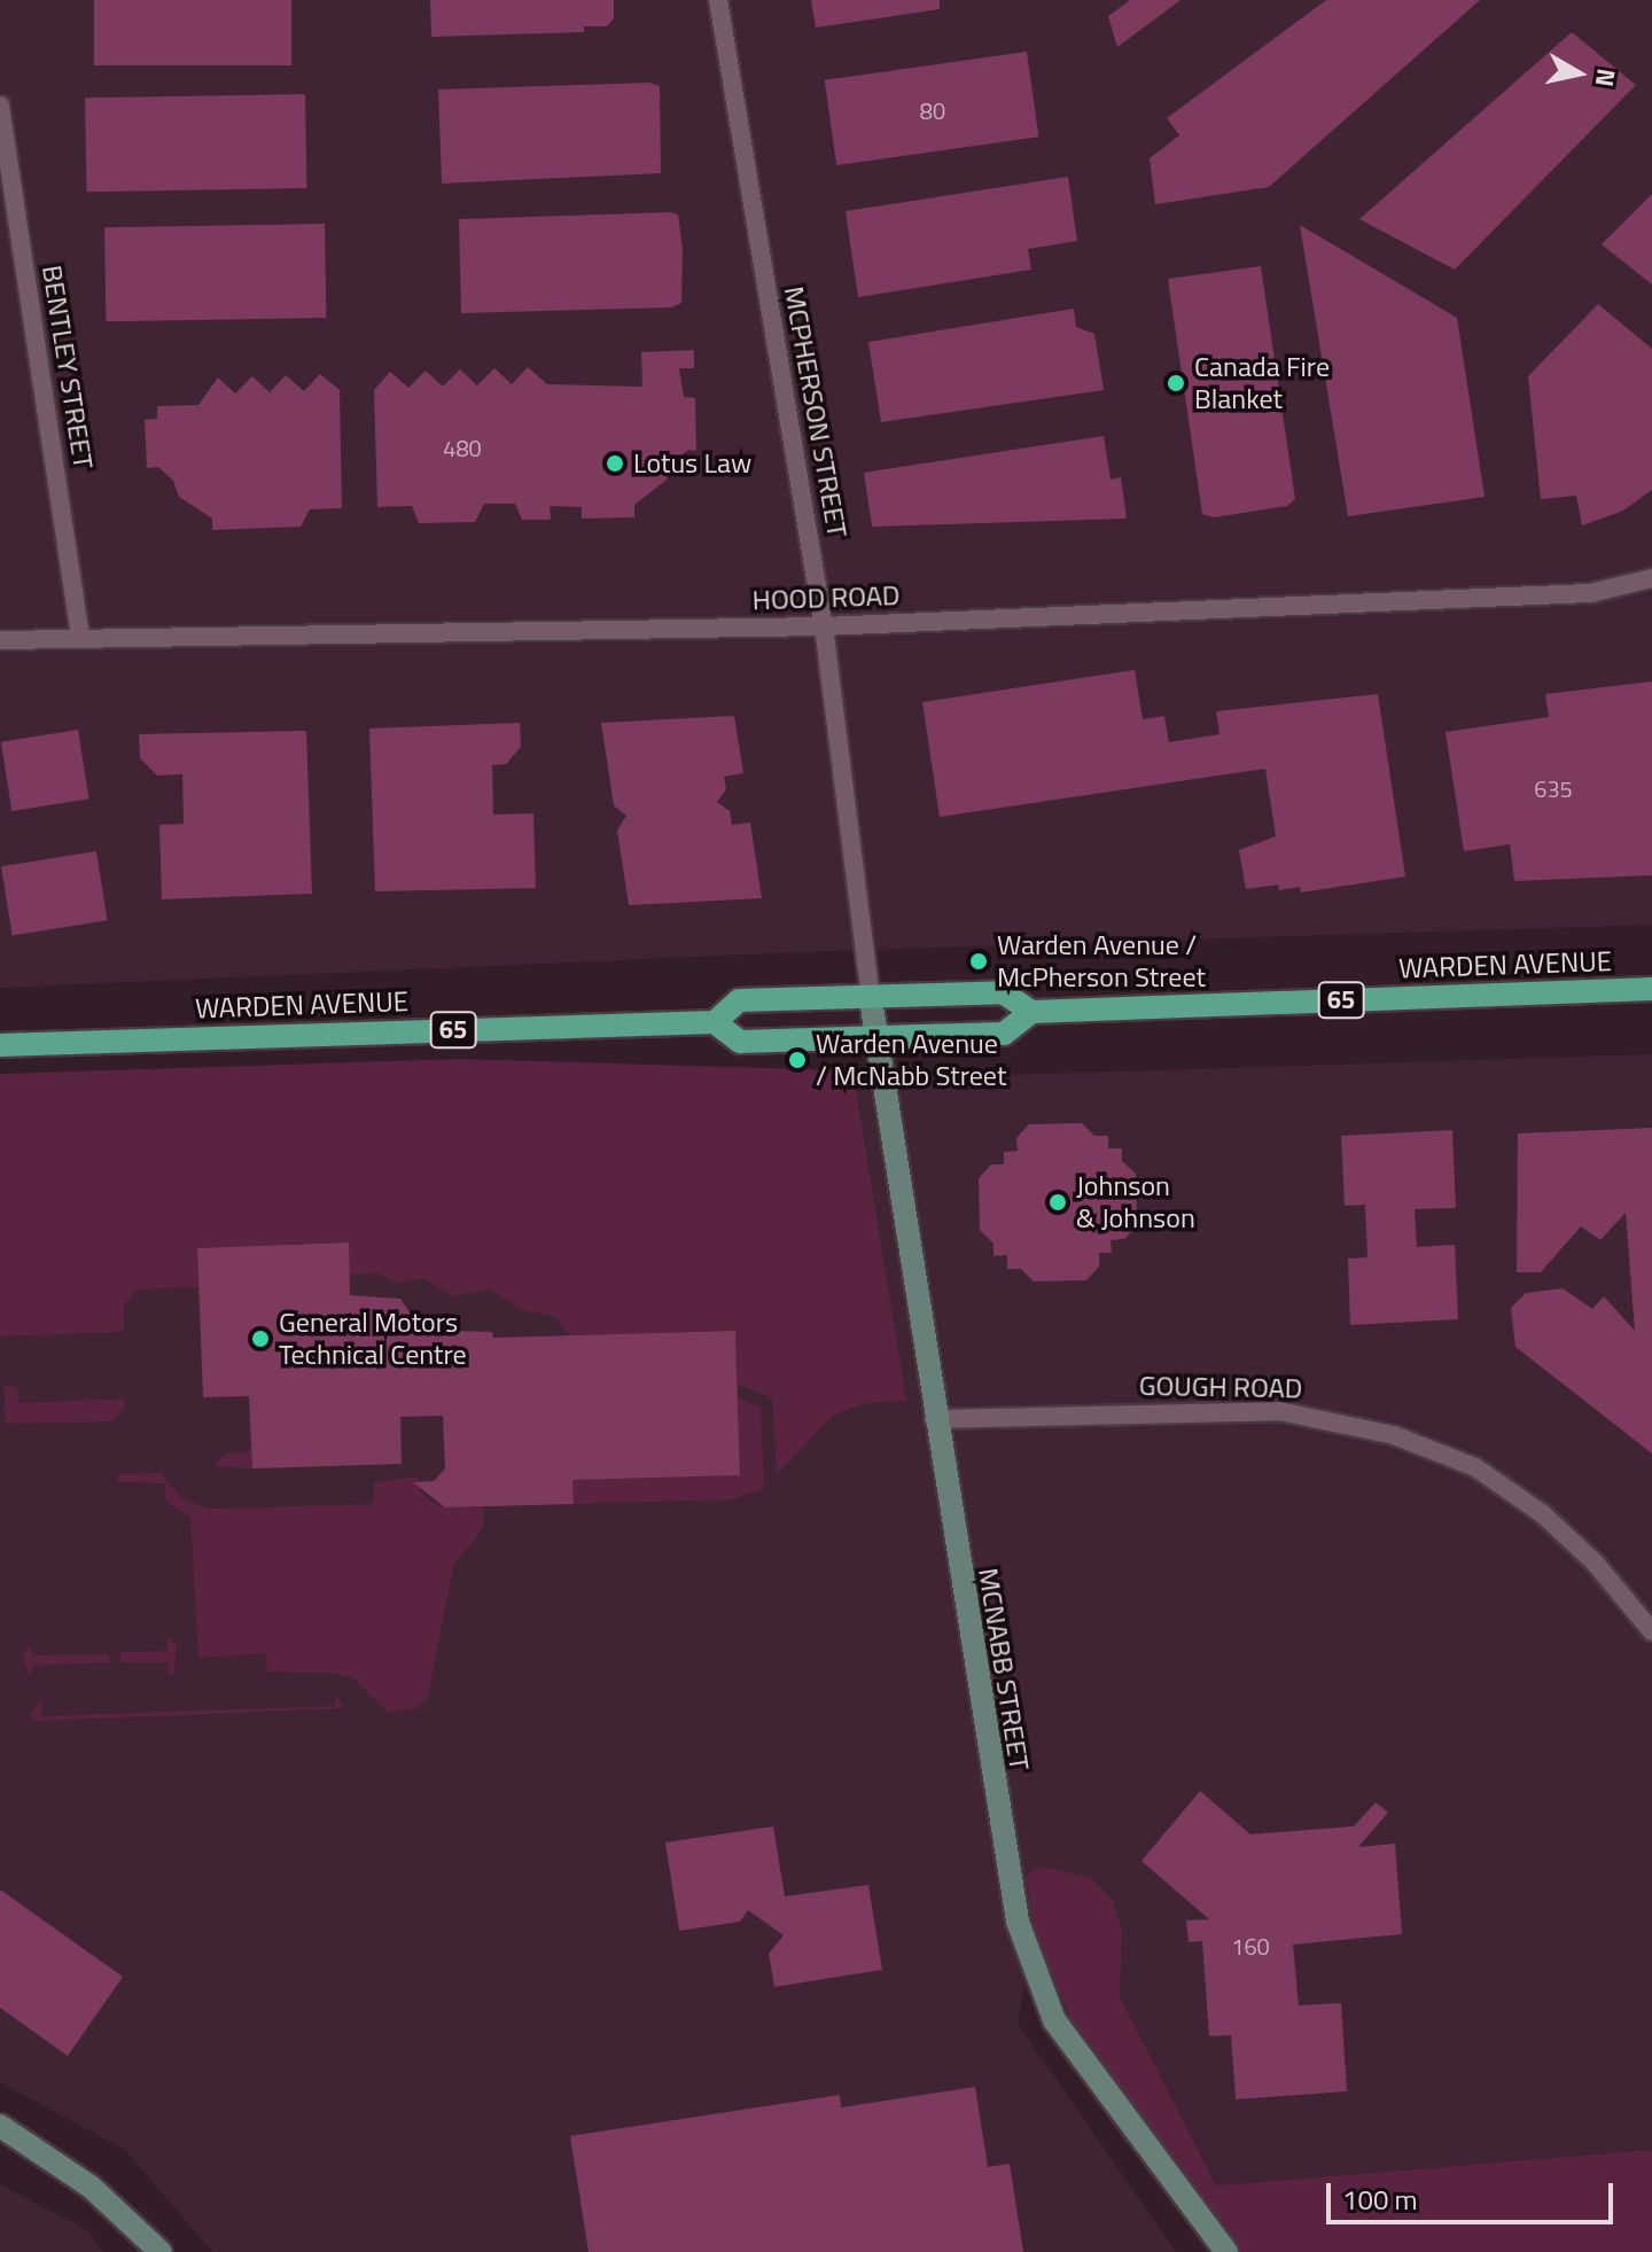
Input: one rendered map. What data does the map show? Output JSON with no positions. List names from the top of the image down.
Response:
{
  "streets": {
    "main road": ["WARDEN AVENUE", "65"],
    "street": [
      "BENTLEY STREET",
      "MCPHERSON STREET",
      "HOOD ROAD",
      "GOUGH ROAD",
      "MCNABB STREET"
    ]
  },
  "crossings": [
    ["BENTLEY STREET", "HOOD ROAD"],
    ["MCPHERSON STREET", "HOOD ROAD"],
    ["MCPHERSON STREET", "WARDEN AVENUE"],
    ["MCPHERSON STREET", "MCNABB STREET"],
    ["WARDEN AVENUE", "MCNABB STREET"],
    ["GOUGH ROAD", "MCNABB STREET"]
  ],
  "places": [
    "Canada Fire Blanket",
    "Lotus Law",
    "Warden Avenue / McPherson Street",
    "Warden Avenue / McNabb Street",
    "Johnson & Johnson",
    "General Motors Technical Centre"
  ],
  "house_numbers": [
    "80",
    "480",
    "635",
    "160"
  ],
  "scale_bar": "100 m",
  "north": "right"
}
